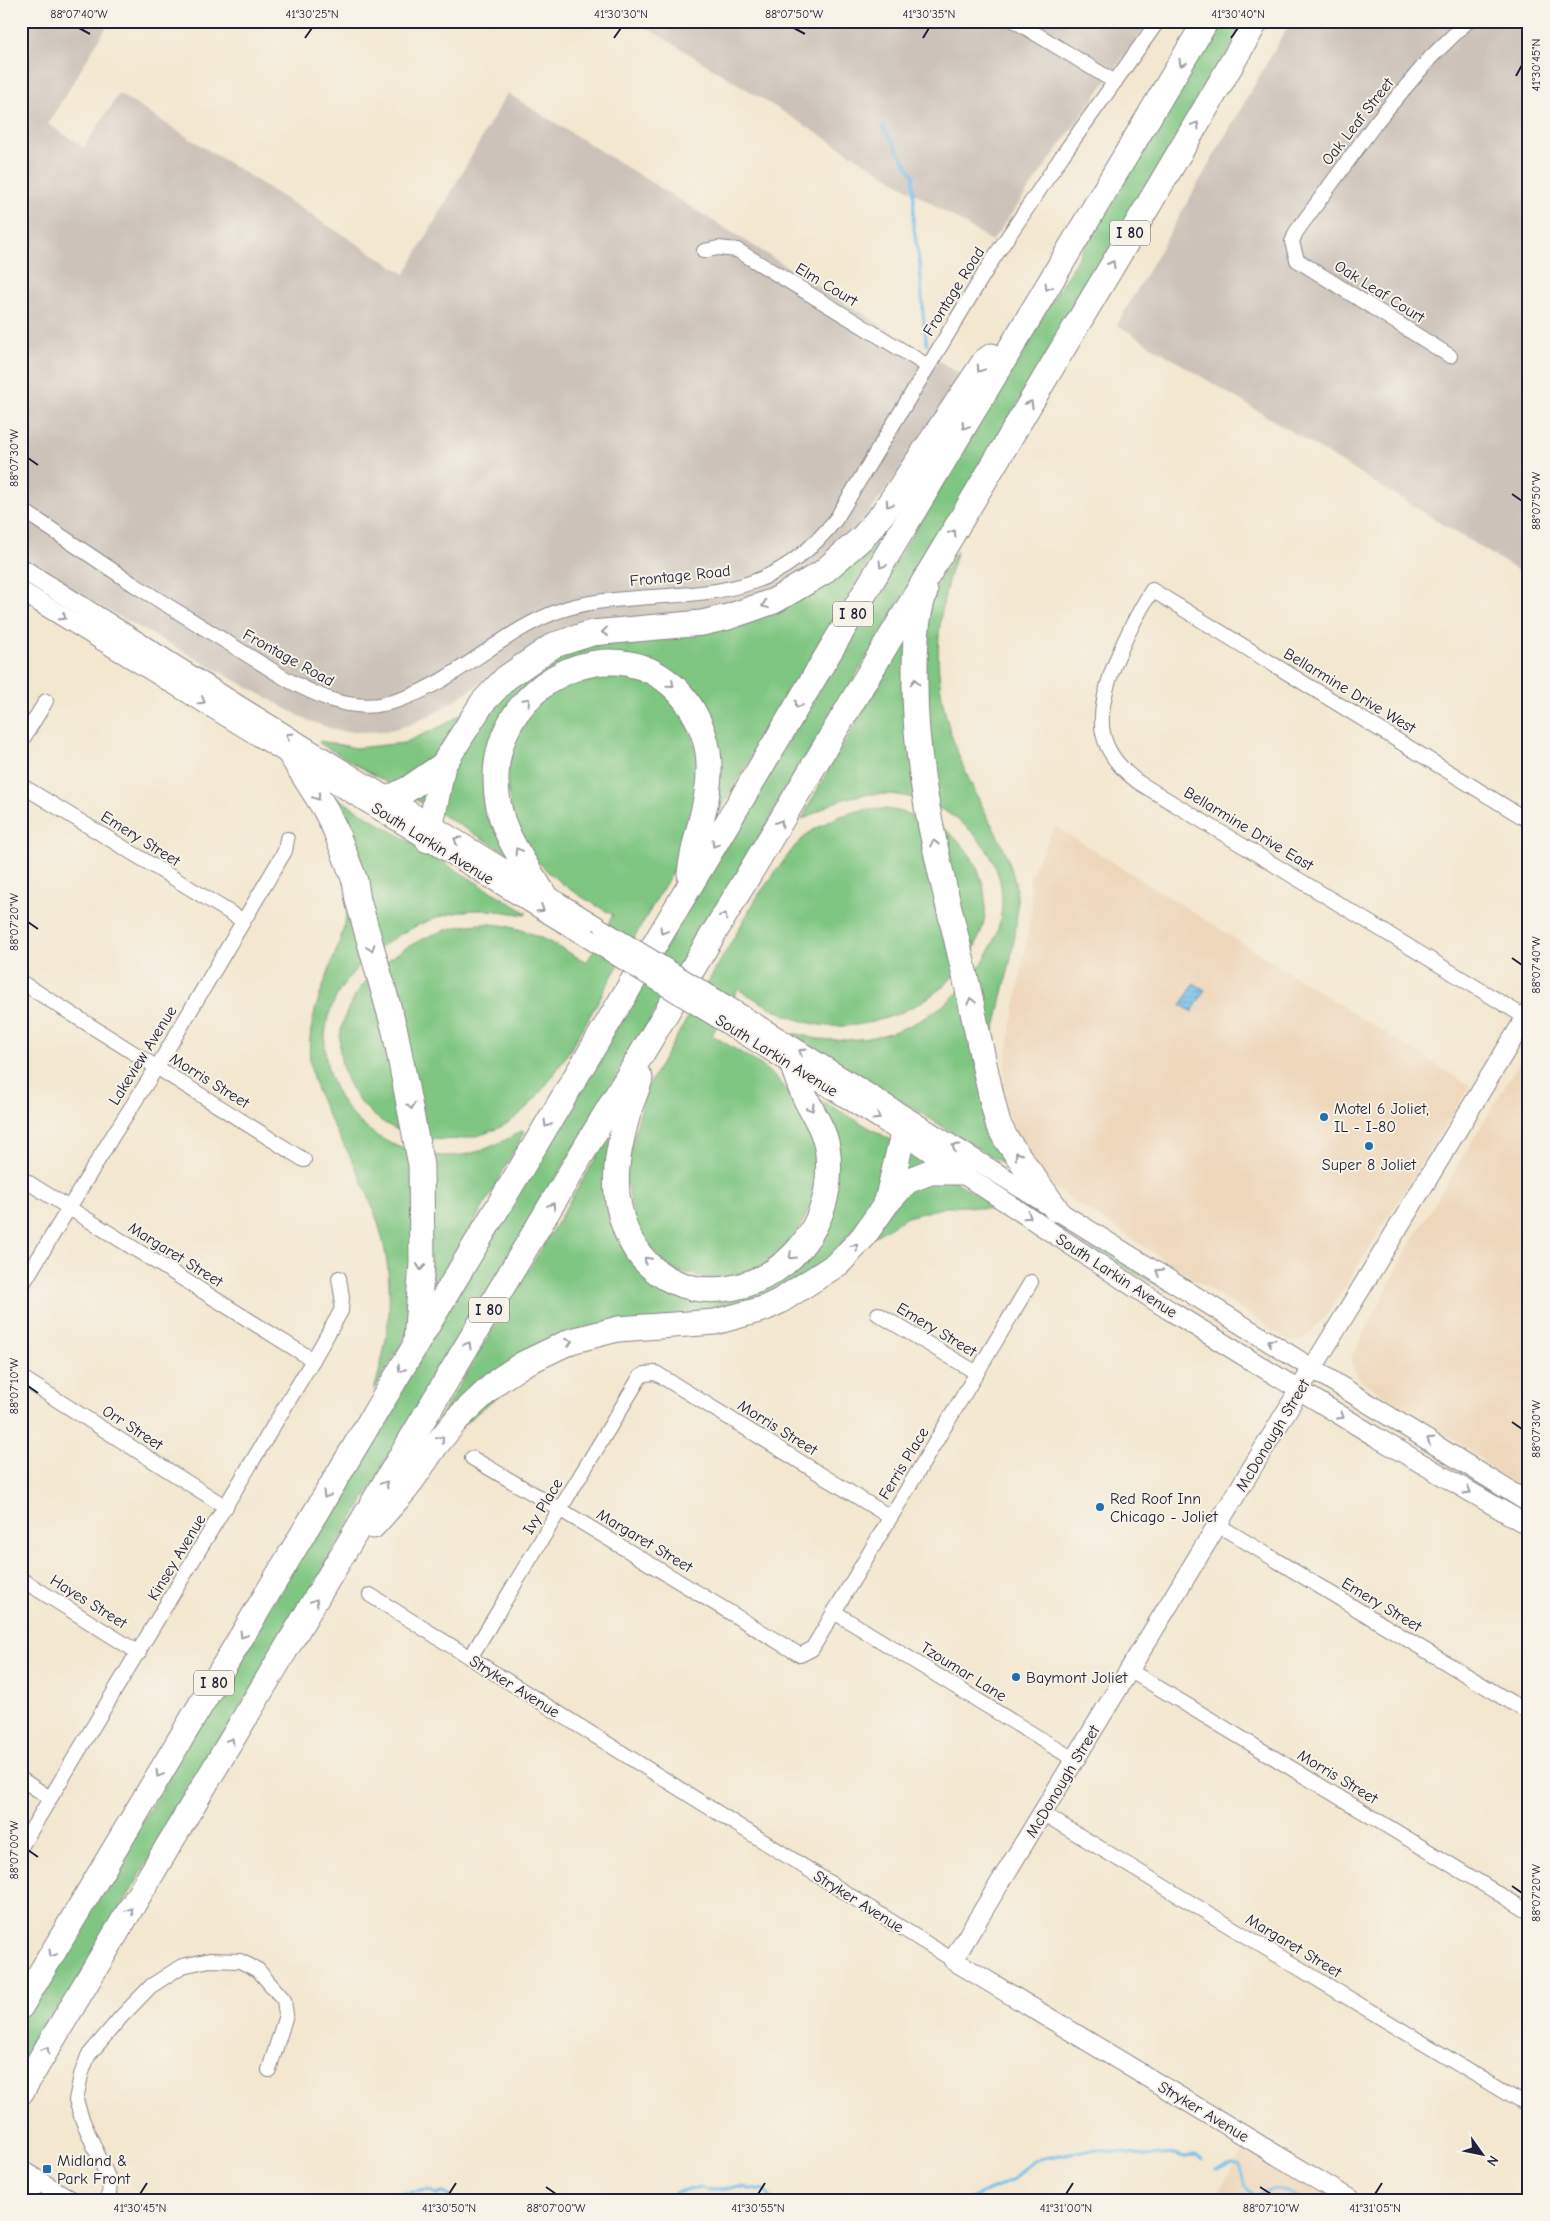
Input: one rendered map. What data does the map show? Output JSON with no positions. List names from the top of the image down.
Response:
{
  "streets": {
    "highway": ["I 80"],
    "main road": ["South Larkin Avenue", "McDonough Street", "Stryker Avenue"],
    "street": [
      "Oak Leaf Street",
      "Elm Court",
      "Frontage Road",
      "Oak Leaf Court",
      "Bellarmine Drive West",
      "Bellarmine Drive East",
      "Emery Street",
      "Lakeview Avenue",
      "Morris Street",
      "Margaret Street",
      "Orr Street",
      "Ferris Place",
      "Ivy Place",
      "Kinsey Avenue",
      "Hayes Street",
      "Tzoumar Lane"
    ]
  },
  "crossings": [
    ["Oak Leaf Street", "Oak Leaf Court"],
    ["Elm Court", "Frontage Road"],
    ["Bellarmine Drive West", "Bellarmine Drive East"],
    ["Bellarmine Drive East", "McDonough Street"],
    ["Emery Street", "Lakeview Avenue"],
    ["Emery Street", "McDonough Street"],
    ["Emery Street", "Ferris Place"],
    ["South Larkin Avenue", "McDonough Street"],
    ["Lakeview Avenue", "Morris Street"],
    ["Lakeview Avenue", "Margaret Street"],
    ["Morris Street", "McDonough Street"],
    ["Morris Street", "Ferris Place"],
    ["Morris Street", "Ivy Place"],
    ["Margaret Street", "McDonough Street"],
    ["Margaret Street", "Ferris Place"],
    ["Margaret Street", "Ivy Place"],
    ["Margaret Street", "Kinsey Avenue"],
    ["Orr Street", "Kinsey Avenue"],
    ["McDonough Street", "Tzoumar Lane"],
    ["McDonough Street", "Stryker Avenue"],
    ["Ferris Place", "Tzoumar Lane"],
    ["Ivy Place", "Stryker Avenue"],
    ["Kinsey Avenue", "Hayes Street"]
  ],
  "places": {
    "other": [
      "Motel 6 Joliet, IL - I-80",
      "Super 8 Joliet",
      "Red Roof Inn Chicago - Joliet",
      "Baymont Joliet"
    ],
    "transit": ["Midland & Park Front"]
  },
  "north": "bottom right",
  "coordinates": [
    "88°07'40\"W",
    "41°30'25\"N",
    "41°30'30\"N",
    "88°07'50\"W",
    "41°30'35\"N",
    "41°30'40\"N",
    "41°30'45\"N",
    "88°07'30\"W",
    "88°07'20\"W",
    "88°07'10\"W",
    "88°07'00\"W",
    "41°30'50\"N",
    "41°30'55\"N",
    "41°31'00\"N",
    "41°31'05\"N"
  ]
}
